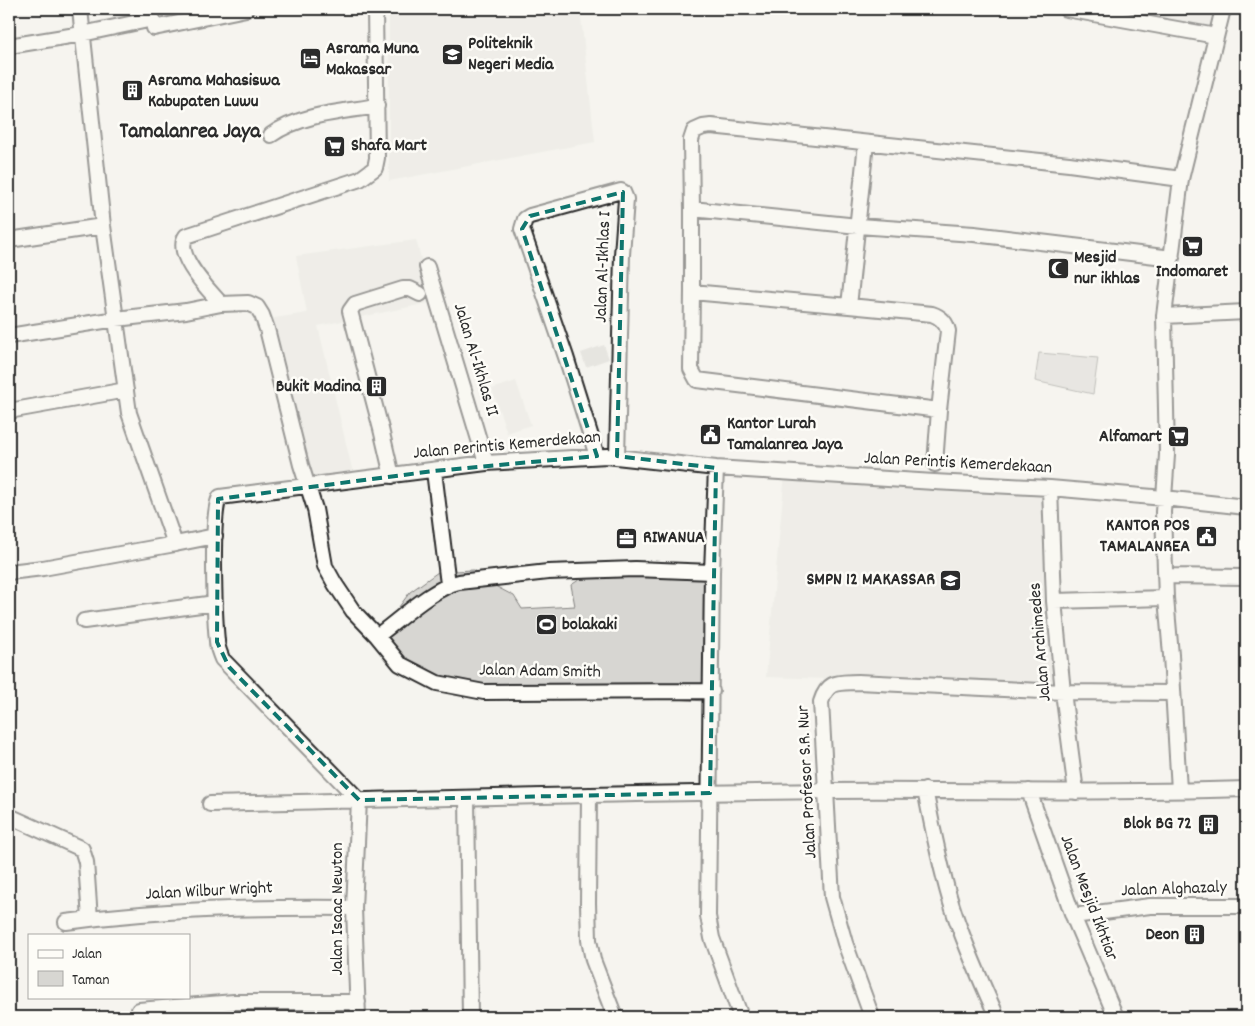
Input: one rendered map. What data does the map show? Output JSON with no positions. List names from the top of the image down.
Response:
{
  "streets": {
    "street": [
      "Jalan Al-Ikhlas I",
      "Jalan Al-Ikhlas II",
      "Jalan Perintis Kemerdekaan",
      "Jalan Archimedes",
      "Jalan Adam Smith",
      "Jalan Profesor S.R. Nur",
      "Jalan Alghazaly",
      "Jalan Wilbur Wright",
      "Jalan Mesjid Ikhtiar",
      "Jalan Isaac Newton"
    ]
  },
  "crossings": [
    ["Jalan Al-Ikhlas I", "Jalan Perintis Kemerdekaan"],
    ["Jalan Al-Ikhlas II", "Jalan Perintis Kemerdekaan"],
    ["Jalan Perintis Kemerdekaan", "Jalan Archimedes"],
    ["Jalan Perintis Kemerdekaan", "Jalan Adam Smith"],
    ["Jalan Archimedes", "Jalan Profesor S.R. Nur"],
    ["Jalan Alghazaly", "Jalan Mesjid Ikhtiar"],
    ["Jalan Wilbur Wright", "Jalan Isaac Newton"]
  ],
  "districts": ["Tamalanrea Jaya"],
  "places": {
    "school or university": ["Politeknik Negeri Media", "SMPN 12 MAKASSAR"],
    "hotel": ["Asrama Muna Makassar"],
    "building": [
      "Asrama Mahasiswa Kabupaten Luwu",
      "Bukit Madina",
      "Blok BG 72",
      "Deon"
    ],
    "supermarket": ["Shafa Mart", "Indomaret", "Alfamart"],
    "mosque": ["Mesjid nur ikhlas"],
    "public building": ["Kantor Lurah Tamalanrea Jaya", "KANTOR POS TAMALANREA"],
    "office": ["RIWANUA"],
    "sports": ["bolakaki"]
  },
  "legend": ["Jalan", "Taman"]
}
